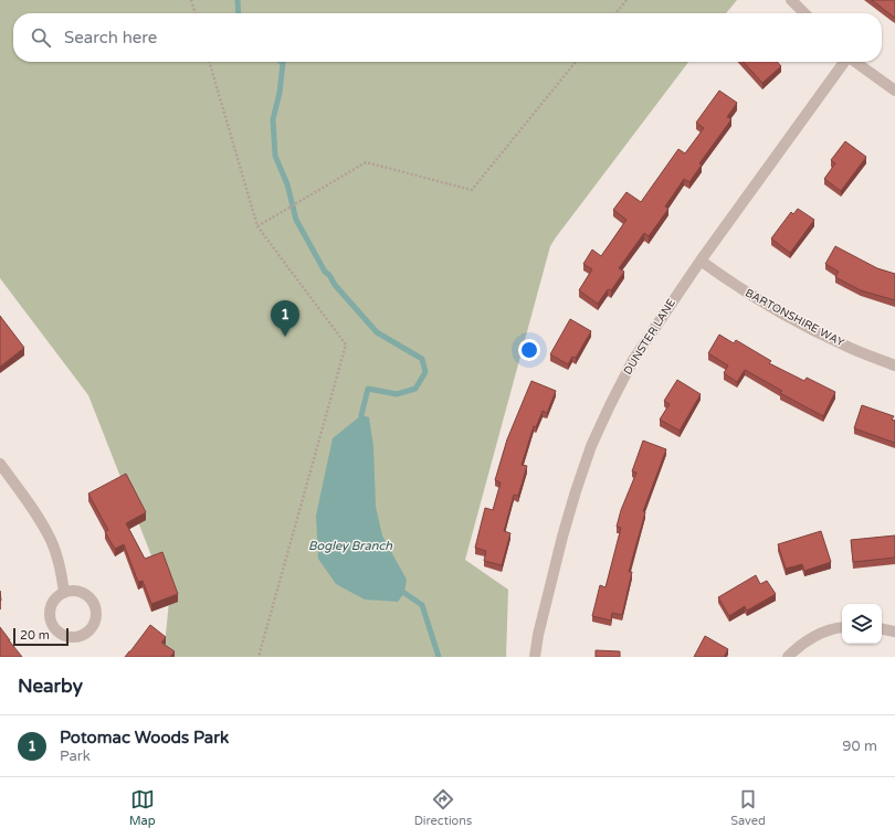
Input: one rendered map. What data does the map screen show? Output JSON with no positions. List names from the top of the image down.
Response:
{
  "streets": {
    "street": ["BARTONSHIRE WAY", "DUNSTER LANE"]
  },
  "crossings": [
    ["BARTONSHIRE WAY", "DUNSTER LANE"]
  ],
  "water": ["Bogley Branch"],
  "scale_bar": "20 m",
  "page": {
    "search": "Search here",
    "pins": "1",
    "scale": "20 m",
    "heading": "Nearby",
    "list": [
      {
        "mark": "1",
        "name": "Potomac Woods Park",
        "note": "Park",
        "value": "90 m"
      }
    ],
    "nav": ["Map", "Directions", "Saved"]
  }
}
